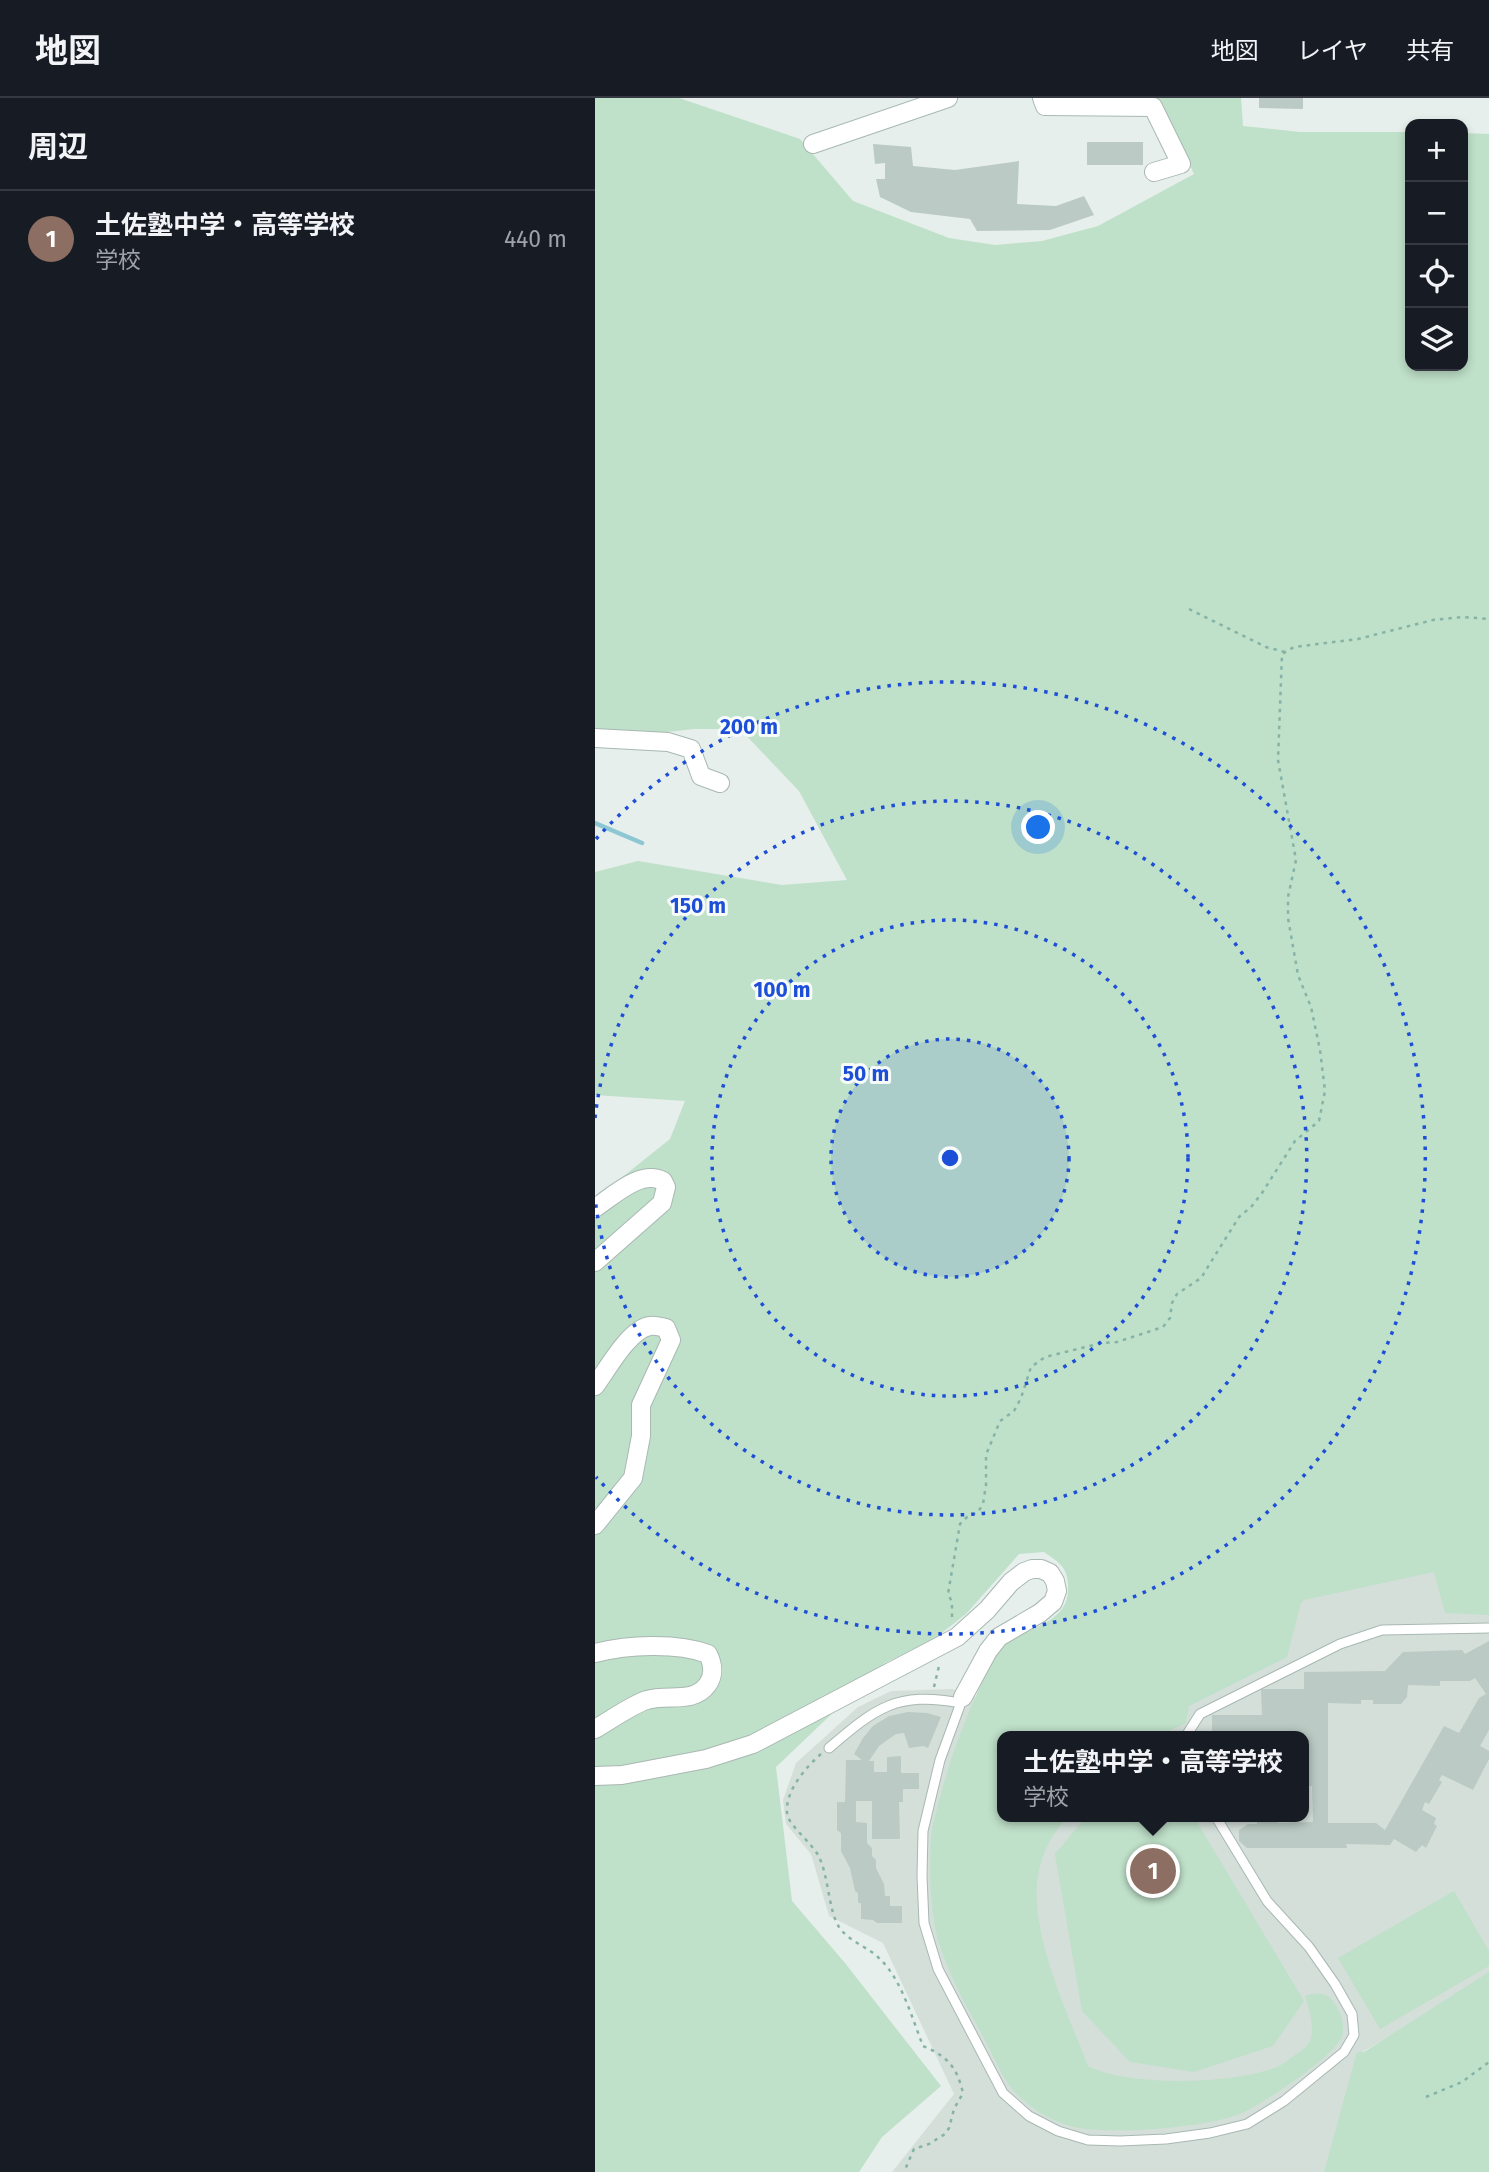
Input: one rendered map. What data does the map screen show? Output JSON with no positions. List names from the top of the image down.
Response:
{
  "page": {
    "header": "地図",
    "nav": ["地図", "レイヤ", "共有"],
    "heading": "周辺",
    "map_buttons": ["+", "−"],
    "list": [
      {
        "mark": "1",
        "name": "土佐塾中学・高等学校",
        "note": "学校",
        "value": "440 m"
      }
    ],
    "popup": ["土佐塾中学・高等学校", "学校"],
    "pins": "1"
  },
  "rings": [
    "200 m",
    "150 m",
    "100 m",
    "50 m"
  ]
}
